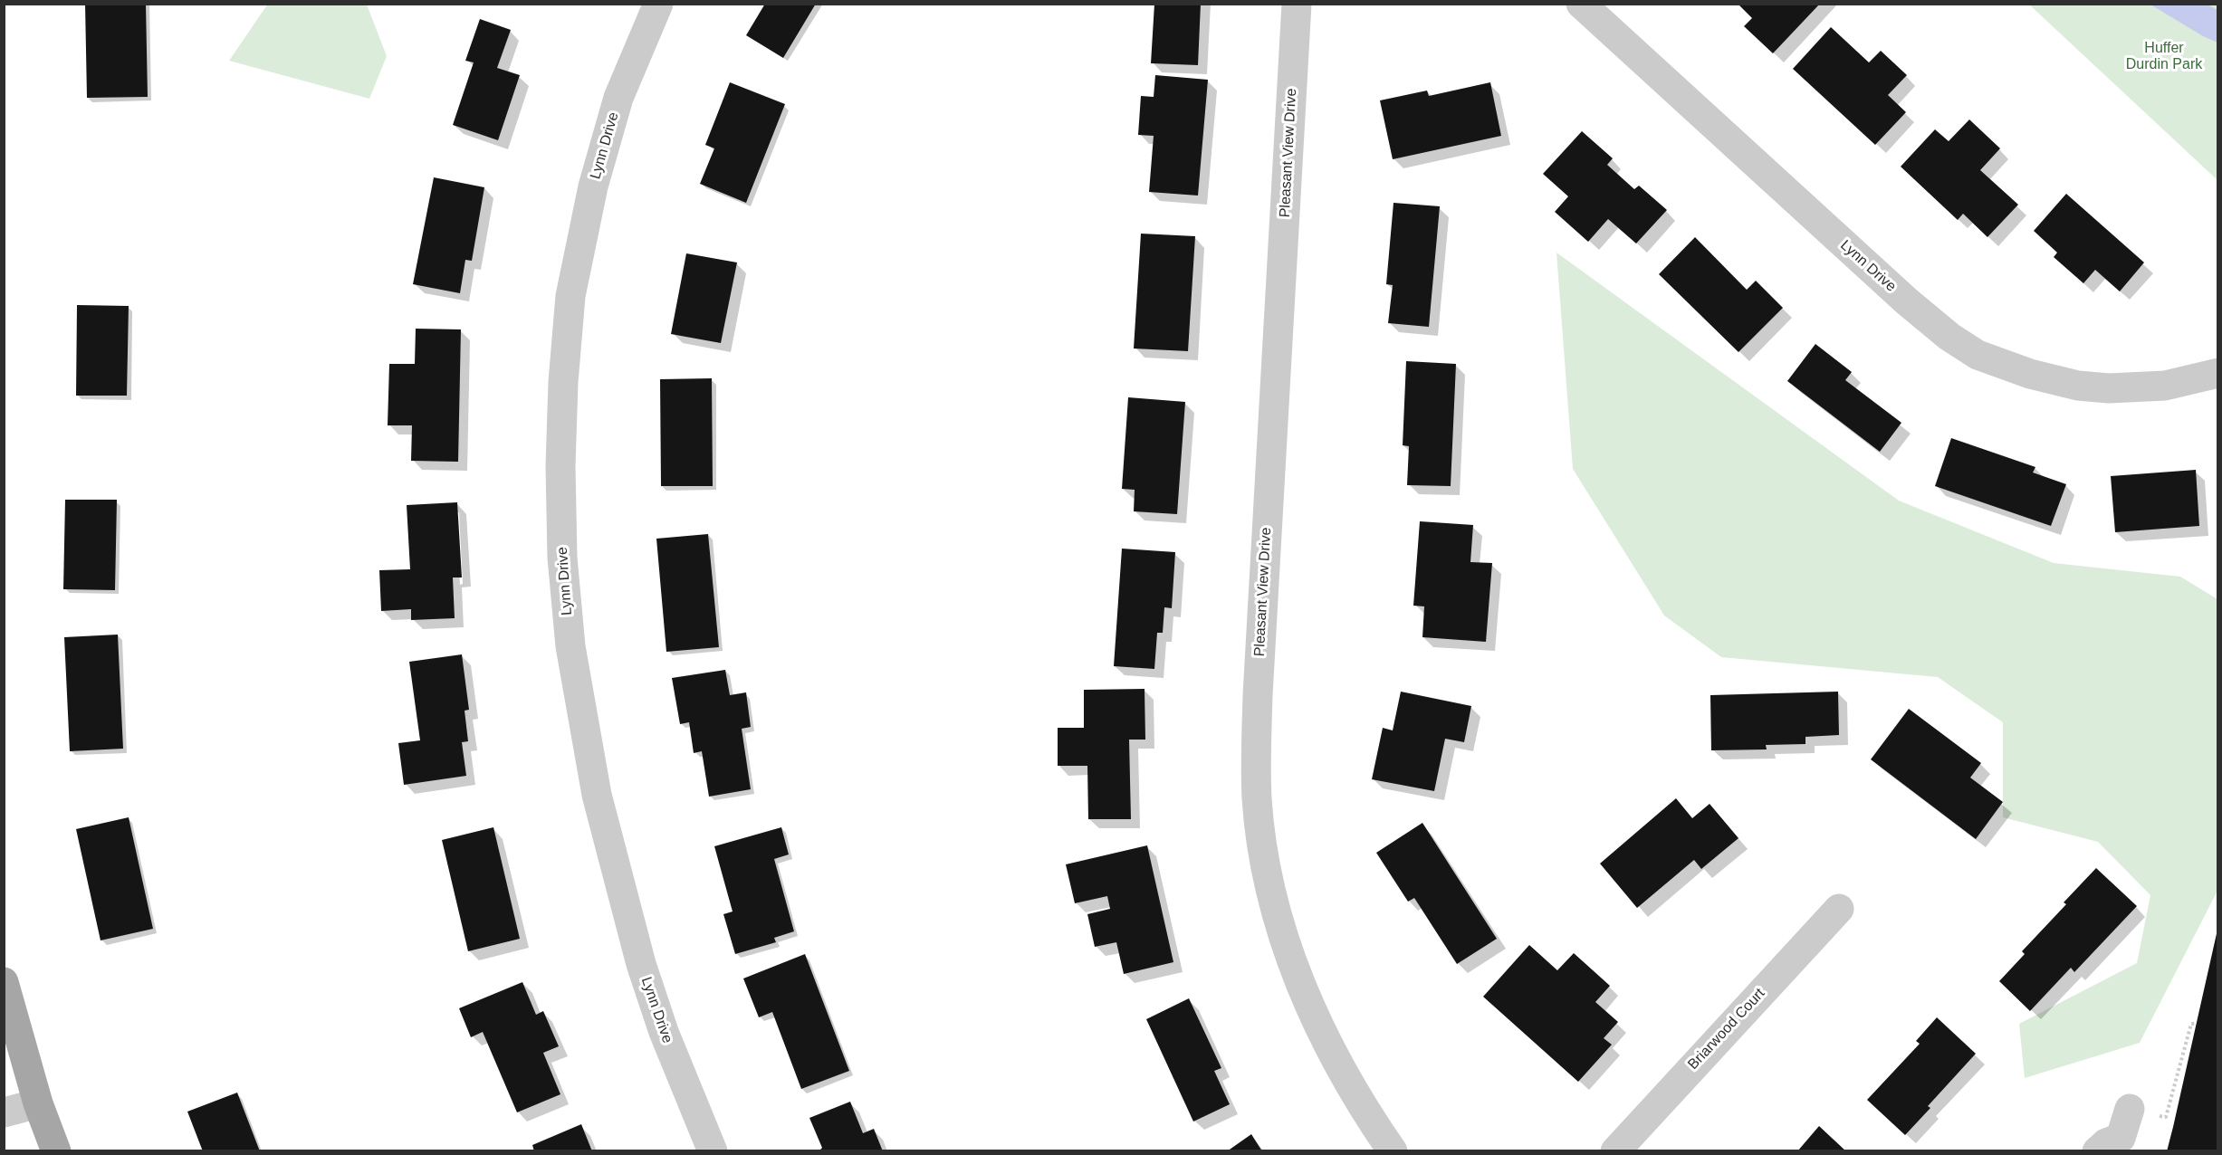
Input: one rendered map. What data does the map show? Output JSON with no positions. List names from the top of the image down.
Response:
{
  "streets": {
    "street": ["Lynn Drive", "Pleasant View Drive", "Briarwood Court"]
  },
  "parks": ["Huffer Durdin Park"]
}
